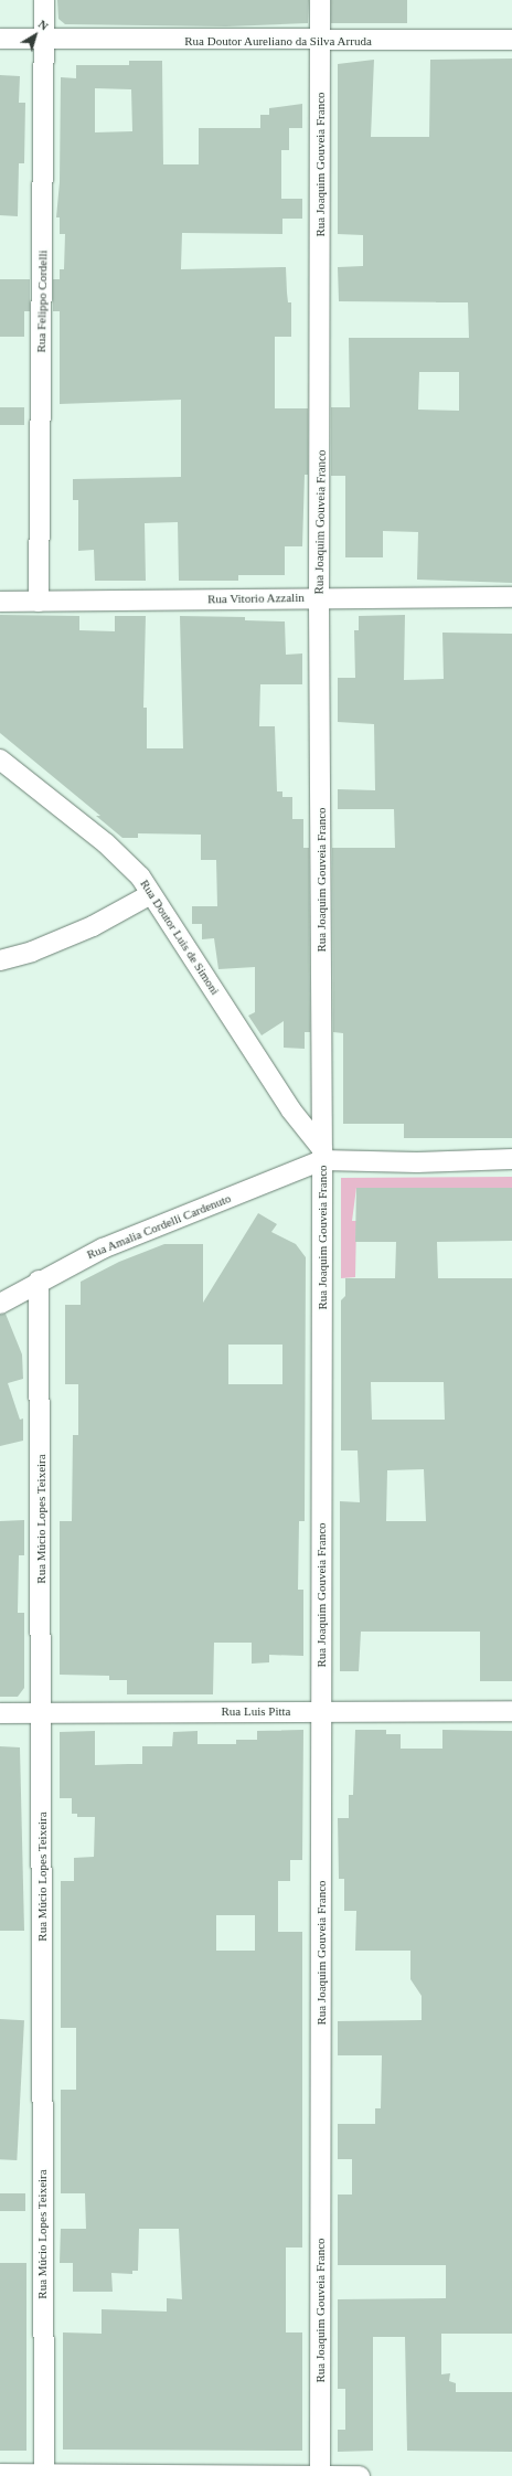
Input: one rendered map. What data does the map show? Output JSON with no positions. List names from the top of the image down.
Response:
{
  "streets": {
    "street": [
      "Rua Doutor Aureliano da Silva Arruda",
      "Rua Joaquim Gouveia Franco",
      "Rua Felippo Cordelli",
      "Rua Vitorio Azzalin",
      "Rua Doutor Luis de Simoni",
      "Rua Amalia Cordelli Cardenuto",
      "Rua Múcio Lopes Teixeira",
      "Rua Luis Pitta"
    ]
  },
  "crossings": [
    ["Rua Doutor Aureliano da Silva Arruda", "Rua Joaquim Gouveia Franco"],
    ["Rua Doutor Aureliano da Silva Arruda", "Rua Felippo Cordelli"],
    ["Rua Joaquim Gouveia Franco", "Rua Vitorio Azzalin"],
    ["Rua Joaquim Gouveia Franco", "Rua Doutor Luis de Simoni"],
    ["Rua Joaquim Gouveia Franco", "Rua Amalia Cordelli Cardenuto"],
    ["Rua Joaquim Gouveia Franco", "Rua Luis Pitta"],
    ["Rua Felippo Cordelli", "Rua Vitorio Azzalin"],
    ["Rua Doutor Luis de Simoni", "Rua Amalia Cordelli Cardenuto"],
    ["Rua Amalia Cordelli Cardenuto", "Rua Múcio Lopes Teixeira"],
    ["Rua Múcio Lopes Teixeira", "Rua Luis Pitta"]
  ],
  "north": "top right"
}
